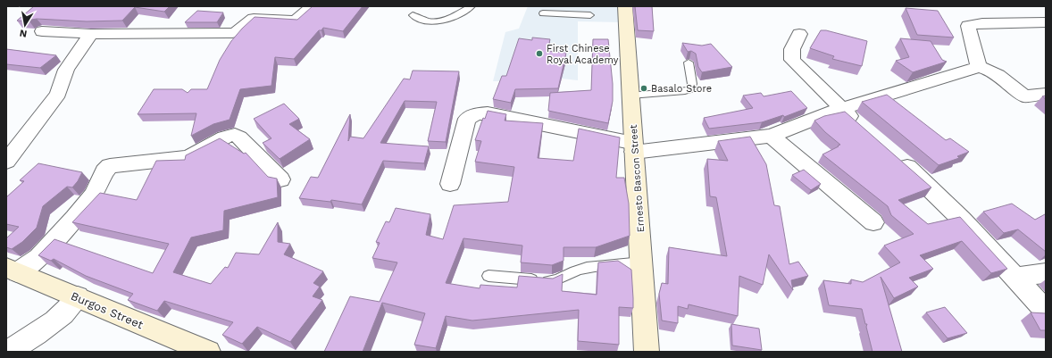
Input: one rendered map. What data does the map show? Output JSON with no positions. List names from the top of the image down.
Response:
{
  "streets": {
    "street": ["Ernesto Bascon Street", "Burgos Street"]
  },
  "places": ["First Chinese Royal Academy", "Basalo Store"],
  "north": "bottom"
}
